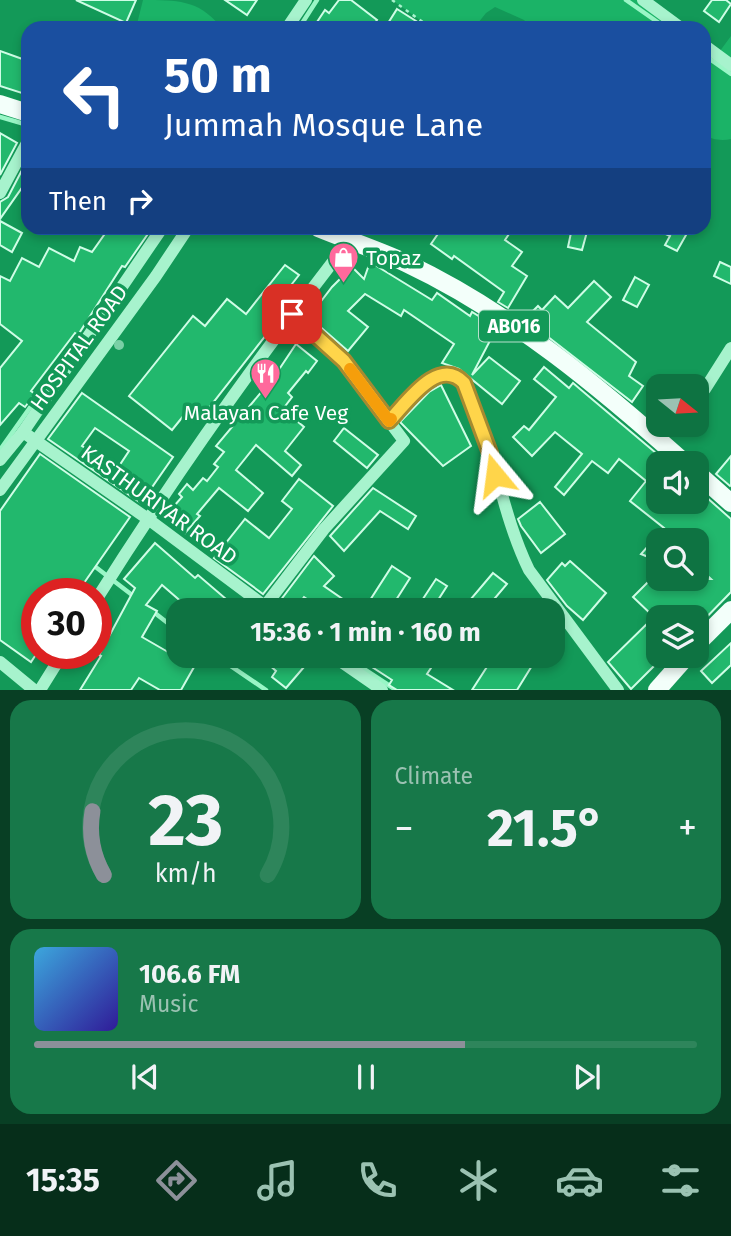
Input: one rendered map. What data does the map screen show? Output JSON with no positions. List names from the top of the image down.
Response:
{
  "streets": {
    "main road": ["AB016"],
    "street": ["HOSPITAL ROAD", "KASTHURIYAR ROAD"]
  },
  "crossings": [
    ["HOSPITAL ROAD", "KASTHURIYAR ROAD"]
  ],
  "places": {
    "shop": ["Topaz"],
    "restaurant": ["Malayan Cafe Veg"]
  },
  "north": "right",
  "page": {
    "turn": ["50 m", "Jummah Mosque Lane"],
    "then": "Then",
    "limit": "30",
    "trip": "15:36 · 1 min · 160 m",
    "tile": "Climate",
    "heat": ["−", "21.5°", "+"],
    "song": ["106.6 FM", "Music"],
    "tabs": "15:35",
    "gauge": ["23", "km/h"]
  }
}
